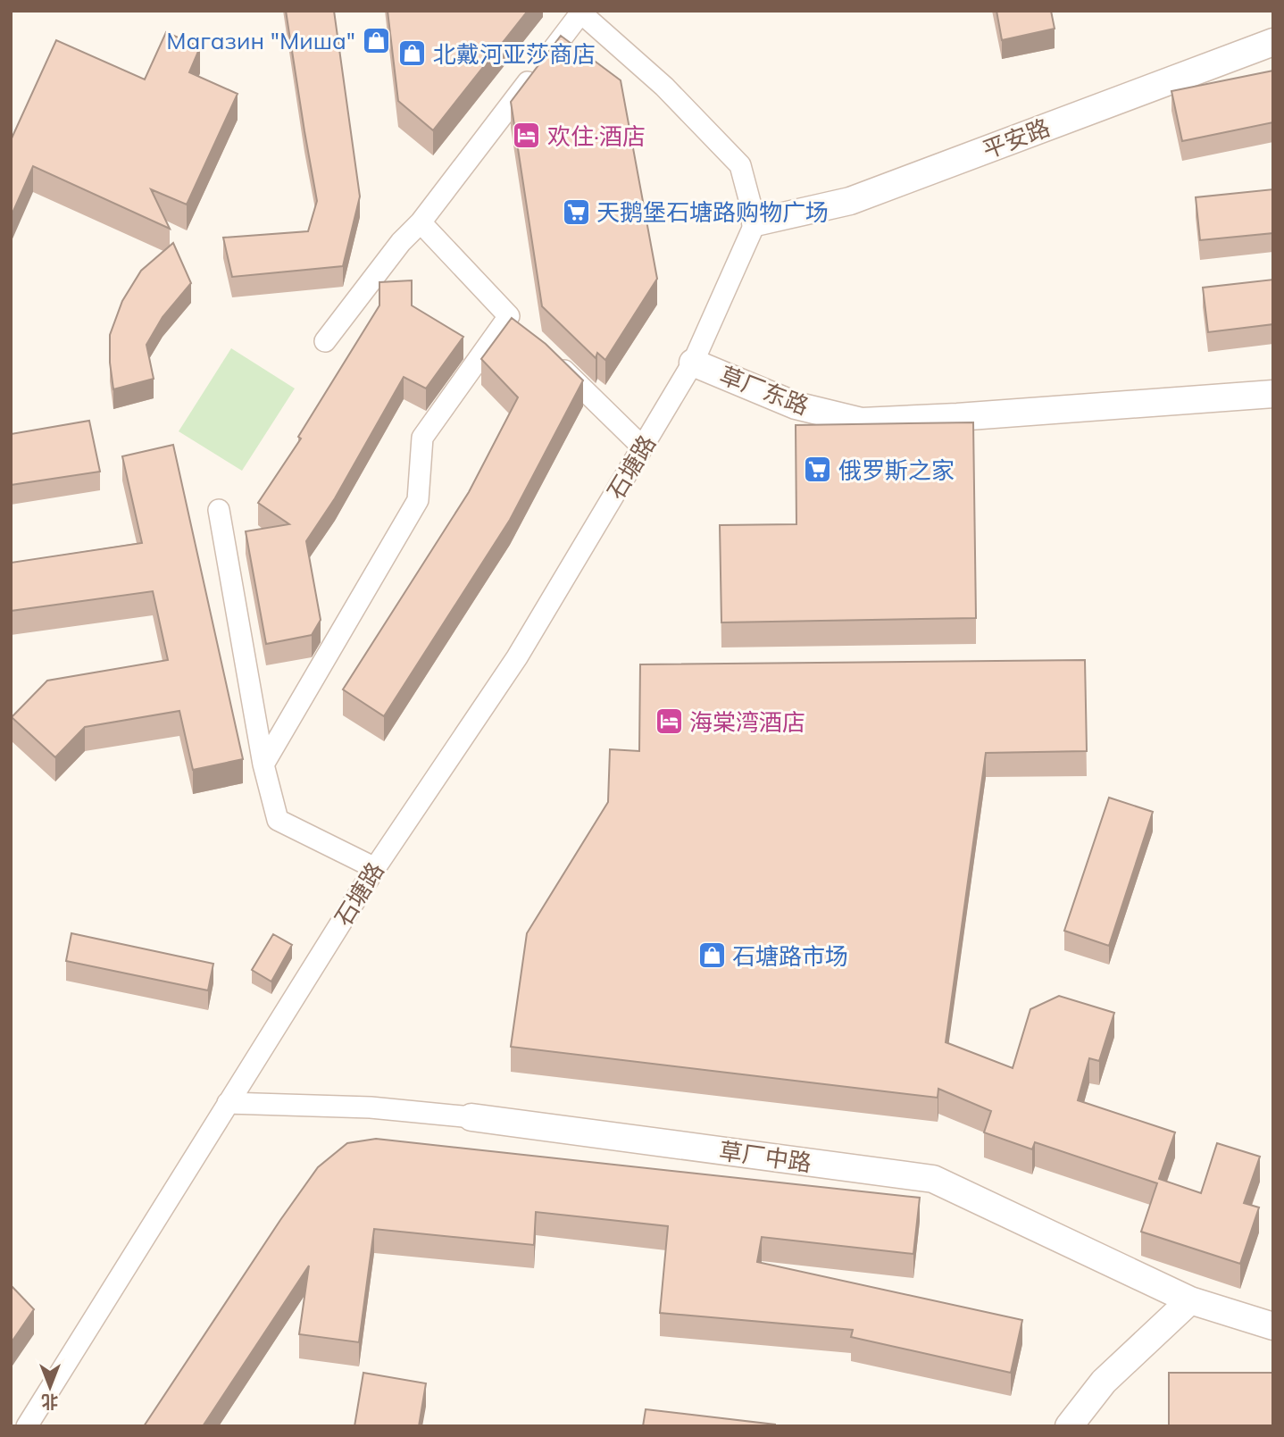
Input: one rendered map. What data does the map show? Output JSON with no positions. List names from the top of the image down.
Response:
{
  "streets": {
    "street": [
      "平安路",
      "草厂东路",
      "石塘路",
      "草厂中路"
    ]
  },
  "crossings": [
    ["平安路", "草厂东路"],
    ["草厂东路", "石塘路"],
    ["石塘路", "草厂中路"]
  ],
  "places": {
    "shop": ["Магазин \"Миша\"", "北戴河亚莎商店", "石塘路市场"],
    "hotel": ["欢住·酒店", "海棠湾酒店"],
    "supermarket": ["天鹅堡石塘路购物广场", "俄罗斯之家"]
  },
  "north": "bottom"
}
